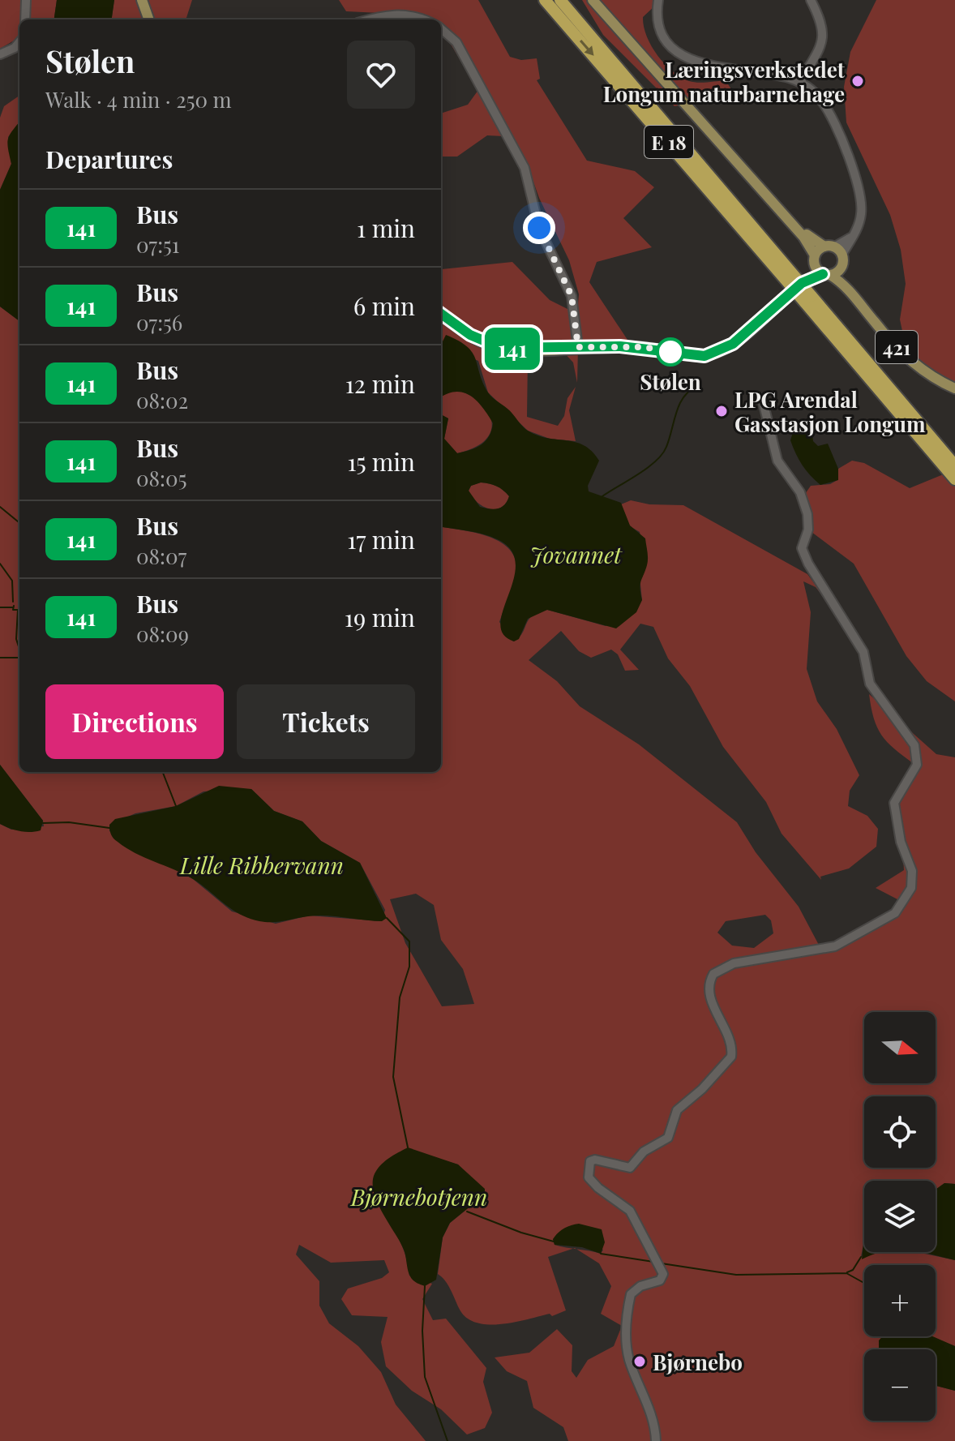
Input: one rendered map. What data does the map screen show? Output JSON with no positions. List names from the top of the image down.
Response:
{
  "streets": {
    "highway": ["E 18"],
    "main road": ["421"]
  },
  "water": ["Jovannet", "Lille Ribbervann", "Bjørnebotjenn"],
  "places": [
    "Læringsverkstedet Longum naturbarnehage",
    "Stølen",
    "LPG Arendal Gasstasjon Longum",
    "Bjørnebo"
  ],
  "lines": ["bus line 141"],
  "north": "right",
  "page": {
    "on_map": "141",
    "heading": [
      ["Stølen", "Walk · 4 min · 250 m"],
      "Departures"
    ],
    "list": [
      {
        "mark": "141",
        "name": "Bus",
        "note": "07:51",
        "value": "1 min"
      },
      {
        "mark": "141",
        "name": "Bus",
        "note": "07:56",
        "value": "6 min"
      },
      {
        "mark": "141",
        "name": "Bus",
        "note": "08:02",
        "value": "12 min"
      },
      {
        "mark": "141",
        "name": "Bus",
        "note": "08:05",
        "value": "15 min"
      },
      {
        "mark": "141",
        "name": "Bus",
        "note": "08:07",
        "value": "17 min"
      },
      {
        "mark": "141",
        "name": "Bus",
        "note": "08:09",
        "value": "19 min"
      }
    ],
    "buttons": ["Directions", "Tickets"],
    "map_buttons": ["+", "−"]
  }
}
